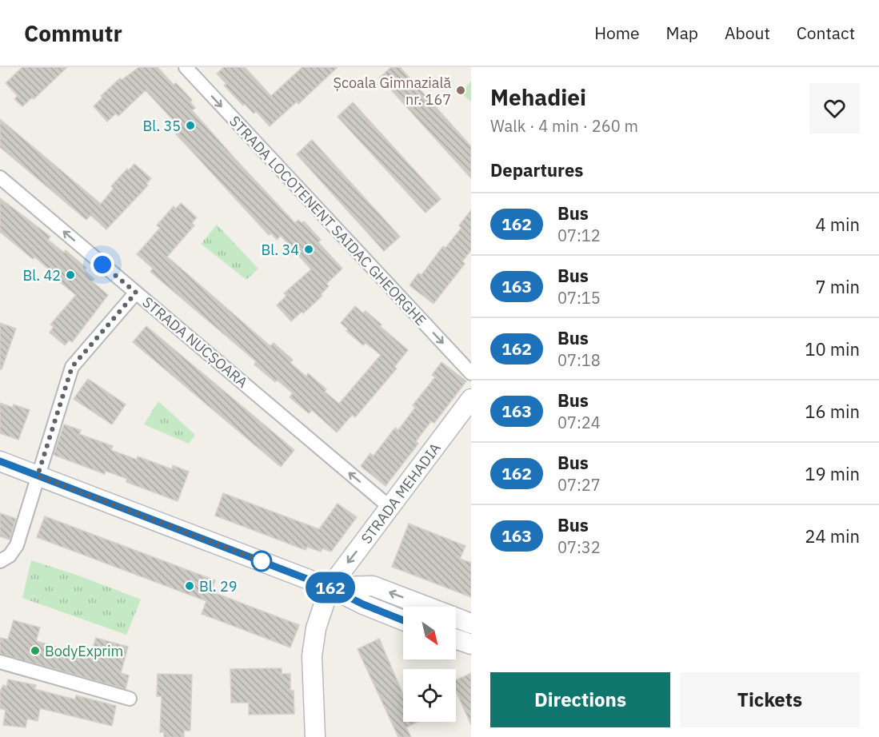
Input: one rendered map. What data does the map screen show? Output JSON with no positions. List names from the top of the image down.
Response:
{
  "streets": {
    "street": ["STRADA LOCOTENENT SAIDAC GHEORGHE", "STRADA NUCȘOARA", "STRADA MEHADIA"]
  },
  "crossings": [
    ["STRADA NUCȘOARA", "STRADA MEHADIA"]
  ],
  "one_way": ["STRADA LOCOTENENT SAIDAC GHEORGHE", "STRADA NUCȘOARA"],
  "places": [
    "Școala Gimnazială nr. 167",
    "Bl. 35",
    "Bl. 34",
    "Bl. 42",
    "Bl. 29",
    "BodyExprim"
  ],
  "lines": ["bus line 162"],
  "north": "bottom right",
  "page": {
    "header": "Commutr",
    "nav": [
      "Home",
      "Map",
      "About",
      "Contact"
    ],
    "on_map": "162",
    "heading": [
      ["Mehadiei", "Walk · 4 min · 260 m"],
      "Departures"
    ],
    "list": [
      {
        "mark": "162",
        "name": "Bus",
        "note": "07:12",
        "value": "4 min"
      },
      {
        "mark": "163",
        "name": "Bus",
        "note": "07:15",
        "value": "7 min"
      },
      {
        "mark": "162",
        "name": "Bus",
        "note": "07:18",
        "value": "10 min"
      },
      {
        "mark": "163",
        "name": "Bus",
        "note": "07:24",
        "value": "16 min"
      },
      {
        "mark": "162",
        "name": "Bus",
        "note": "07:27",
        "value": "19 min"
      },
      {
        "mark": "163",
        "name": "Bus",
        "note": "07:32",
        "value": "24 min"
      }
    ],
    "buttons": ["Directions", "Tickets"]
  }
}
